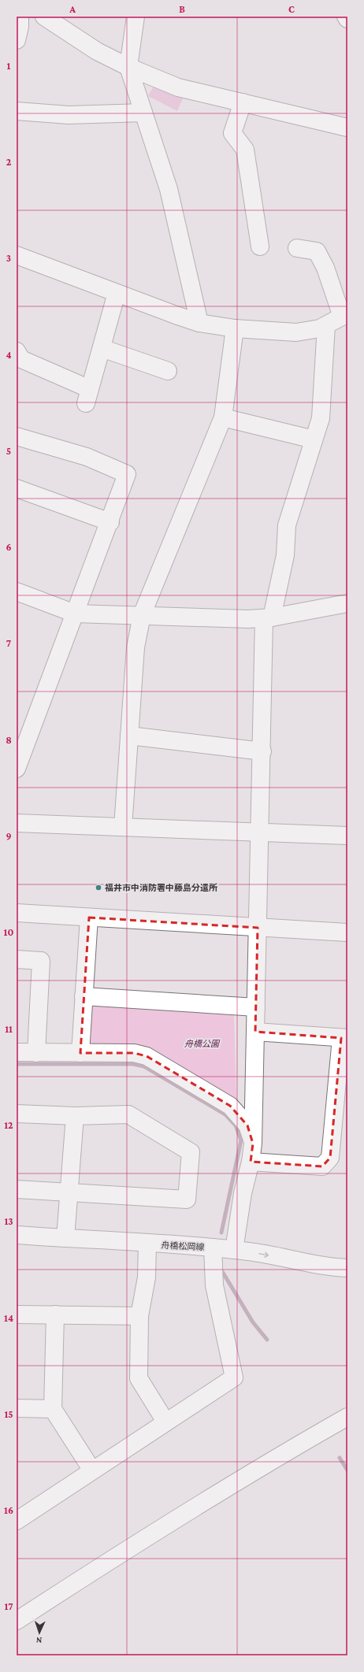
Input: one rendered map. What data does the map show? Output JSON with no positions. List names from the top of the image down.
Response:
{
  "streets": {
    "street": ["舟橋松岡線"]
  },
  "parks": ["舟橋公園"],
  "places": ["福井市中消防署中藤島分遣所"],
  "north": "bottom",
  "grid": {
    "columns": ["A", "B", "C"],
    "rows": [
      "1",
      "2",
      "3",
      "4",
      "5",
      "6",
      "7",
      "8",
      "9",
      "10",
      "11",
      "12",
      "13",
      "14",
      "15",
      "16",
      "17"
    ]
  }
}
